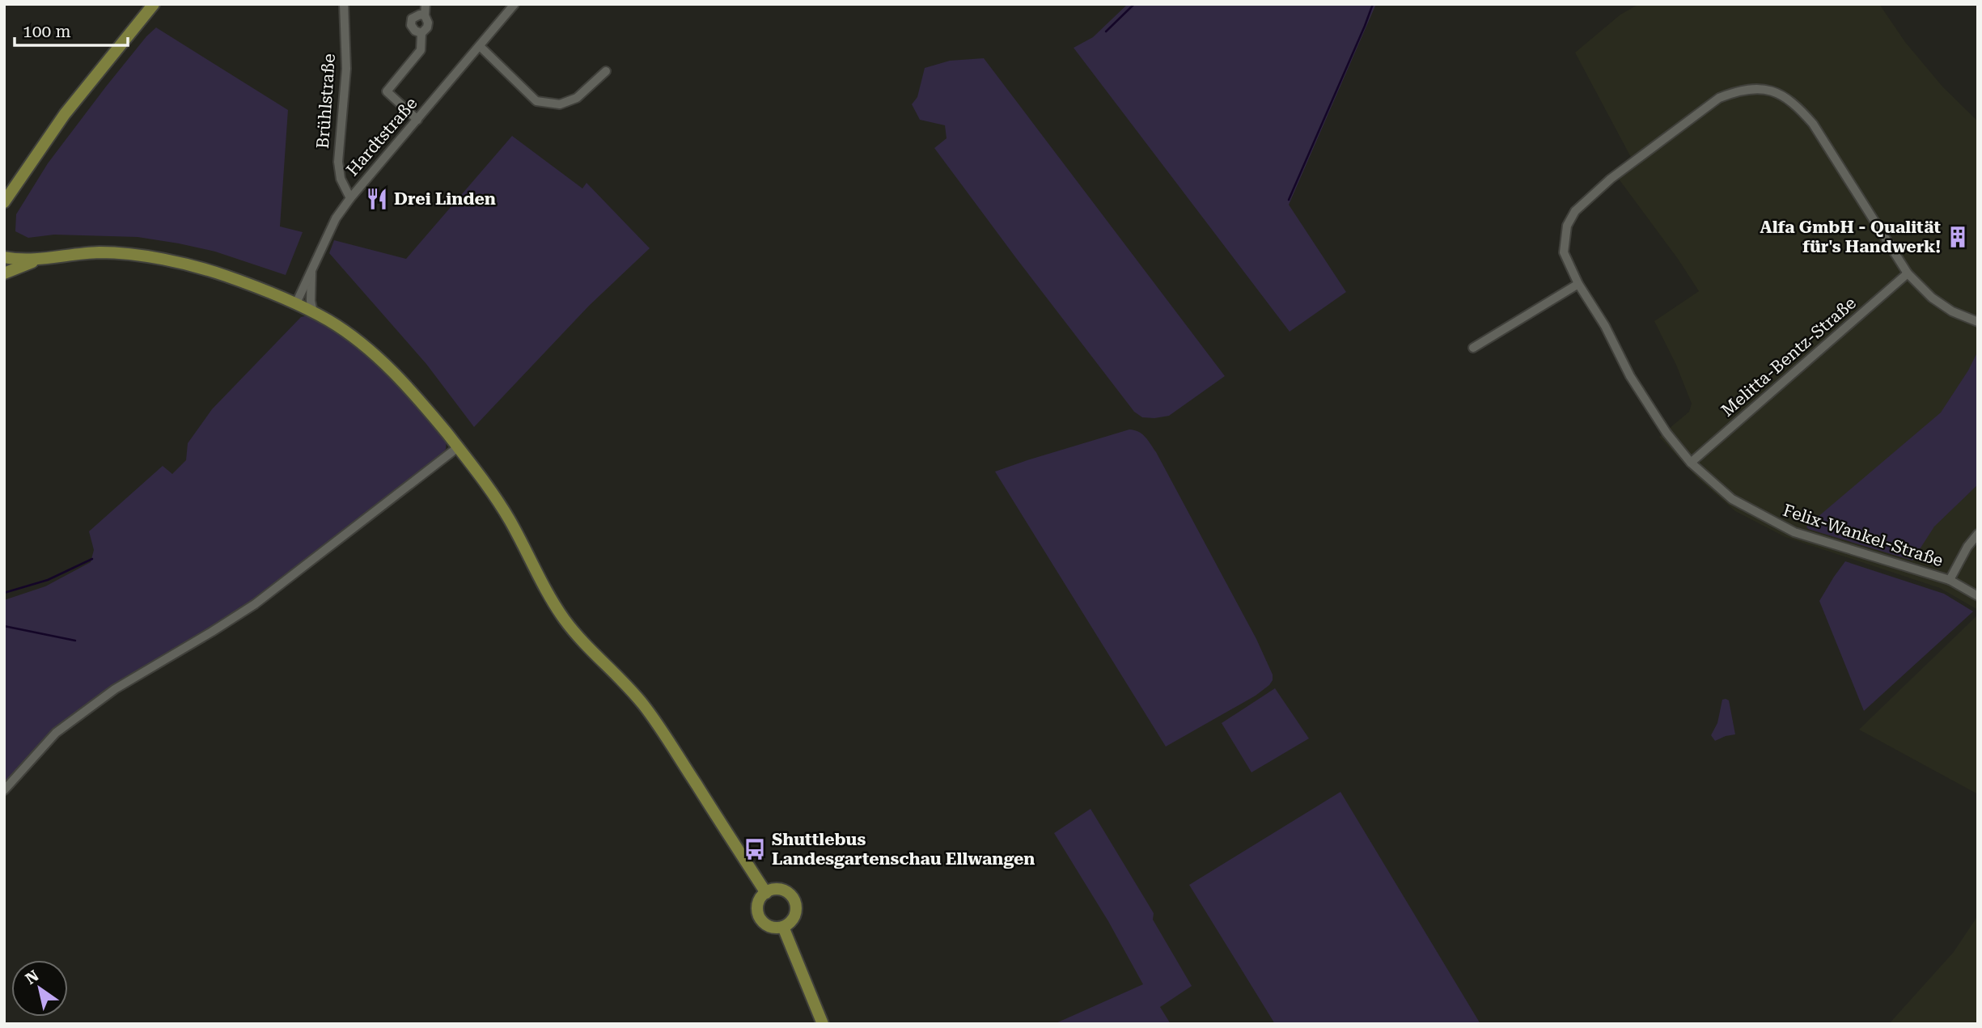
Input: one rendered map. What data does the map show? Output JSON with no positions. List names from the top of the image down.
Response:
{
  "streets": {
    "street": [
      "Brühlstraße",
      "Hardtstraße",
      "Melitta-Bentz-Straße",
      "Felix-Wankel-Straße"
    ]
  },
  "crossings": [
    ["Brühlstraße", "Hardtstraße"],
    ["Melitta-Bentz-Straße", "Felix-Wankel-Straße"]
  ],
  "places": {
    "restaurant": ["Drei Linden"],
    "building": ["Alfa GmbH - Qualität für's Handwerk!"],
    "bus stop": ["Shuttlebus Landesgartenschau Ellwangen"]
  },
  "scale_bar": "100 m",
  "north": "top left"
}
